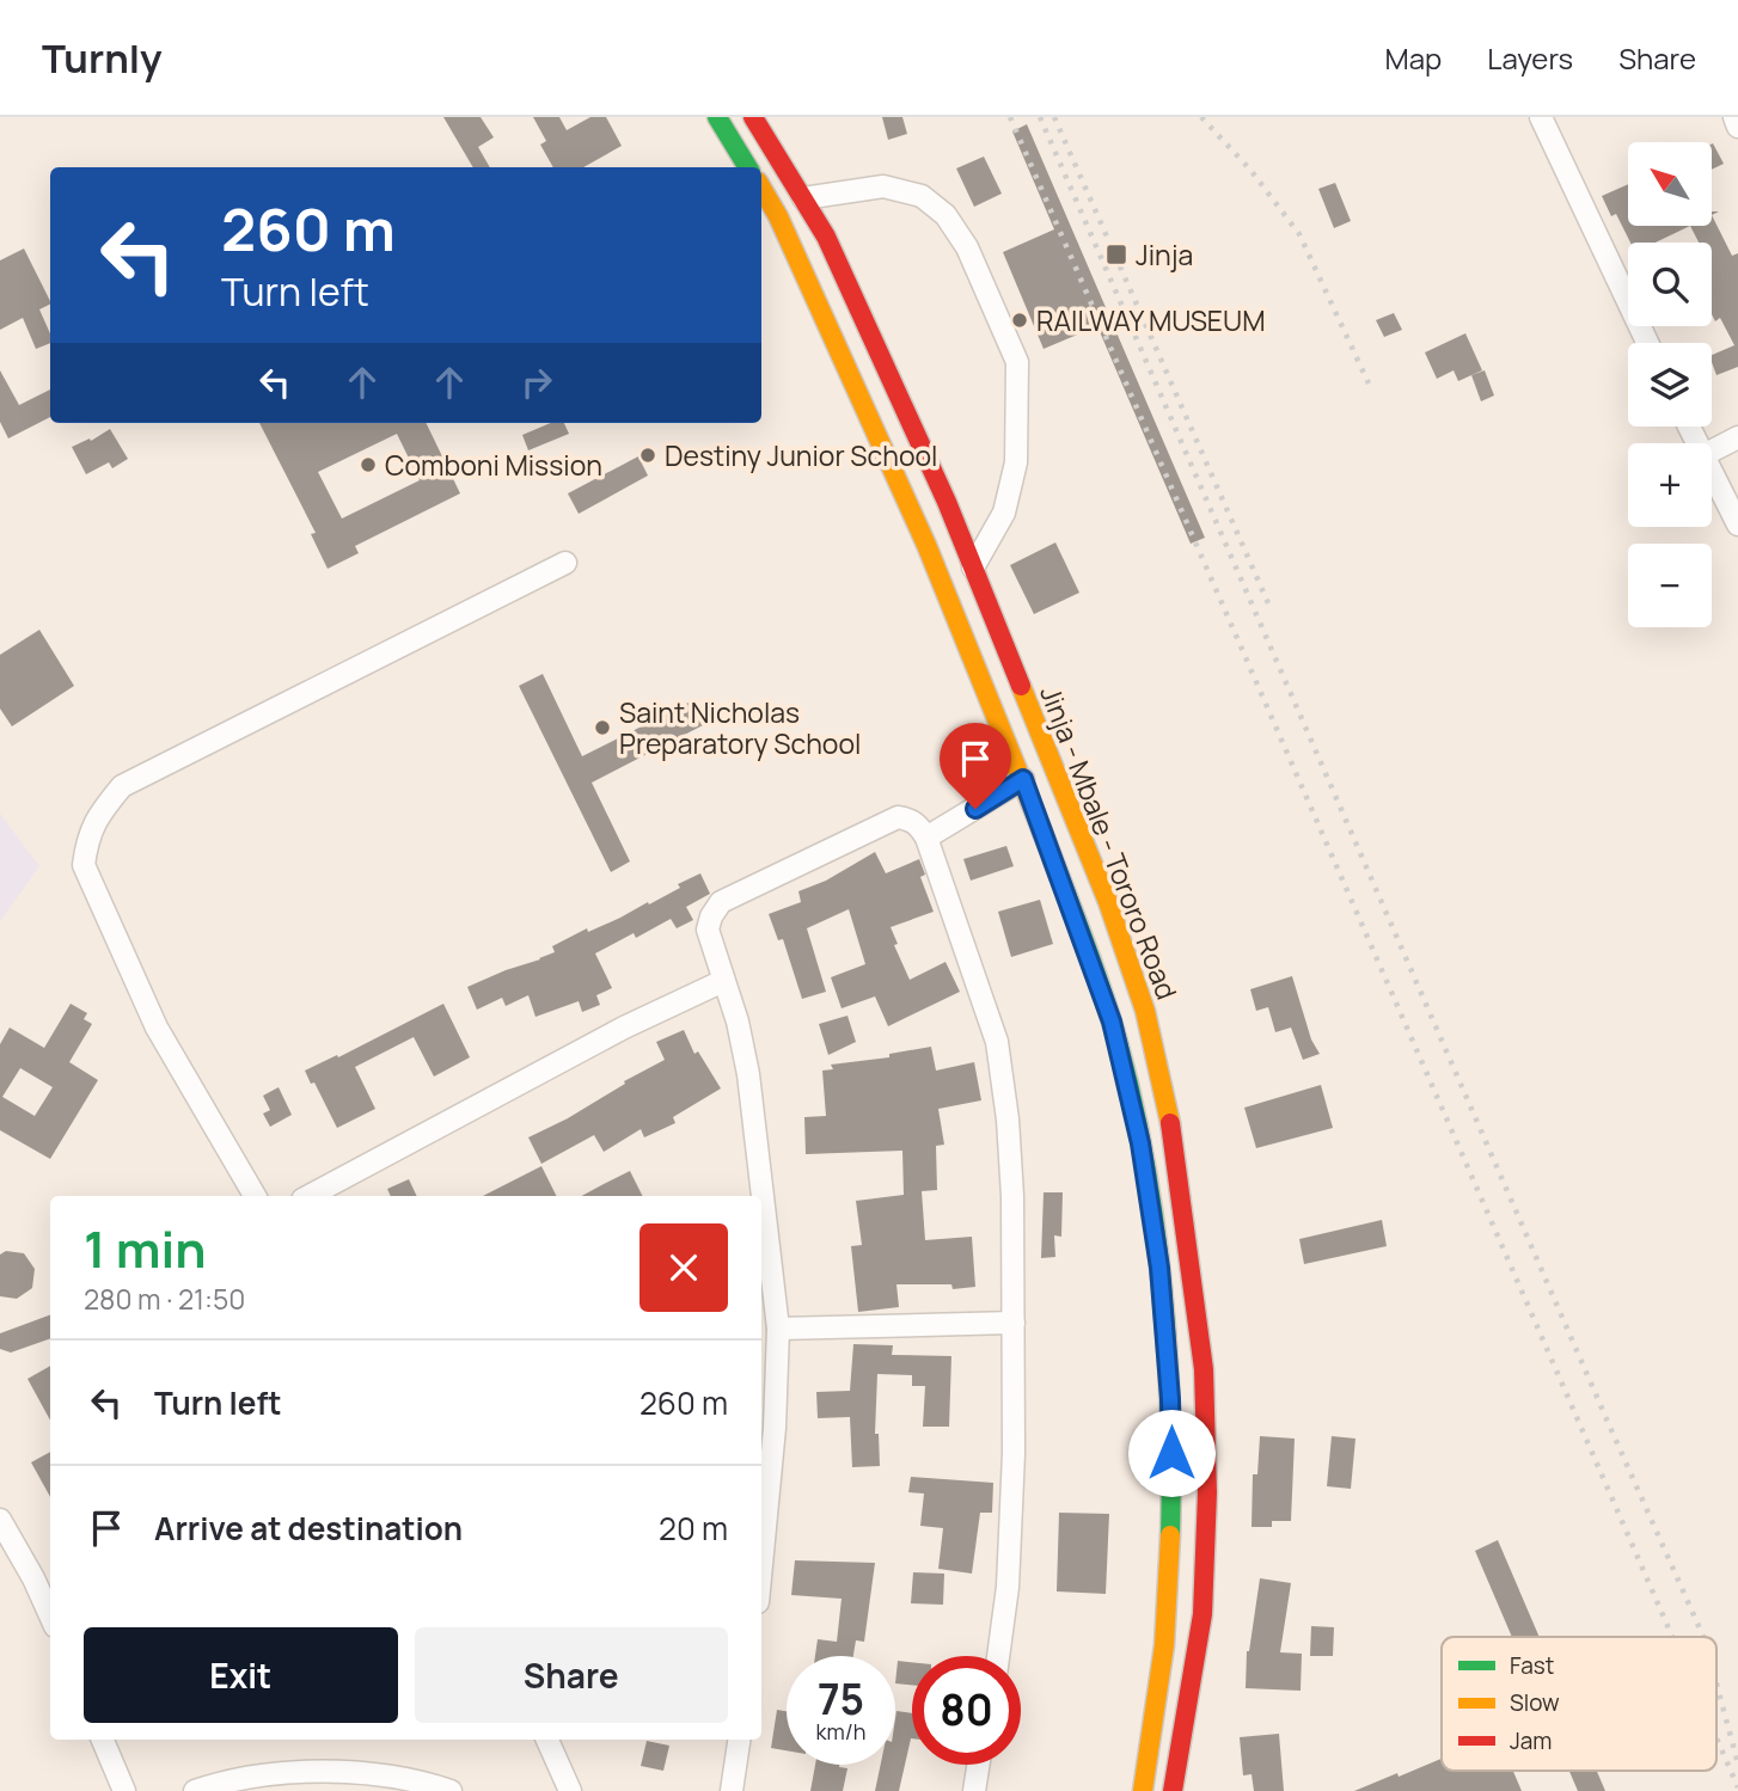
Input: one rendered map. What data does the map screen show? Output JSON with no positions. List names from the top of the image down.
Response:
{
  "streets": {
    "highway": ["Jinja - Mbale - Tororo Road"]
  },
  "places": {
    "transit": ["Jinja"],
    "other": [
      "RAILWAY MUSEUM",
      "Destiny Junior School",
      "Comboni Mission",
      "Saint Nicholas Preparatory School"
    ]
  },
  "legend": ["Fast", "Slow", "Jam"],
  "north": "top left",
  "page": {
    "header": "Turnly",
    "nav": ["Map", "Layers", "Share"],
    "map_buttons": ["+", "−"],
    "turn": ["260 m", "Turn left"],
    "heading": ["1 min", "280 m · 21:50"],
    "list": [
      {
        "name": "Turn left",
        "value": "260 m"
      },
      {
        "name": "Arrive at destination",
        "value": "20 m"
      }
    ],
    "buttons": ["Exit", "Share"],
    "speed": "75 km/h",
    "limit": "80"
  }
}
